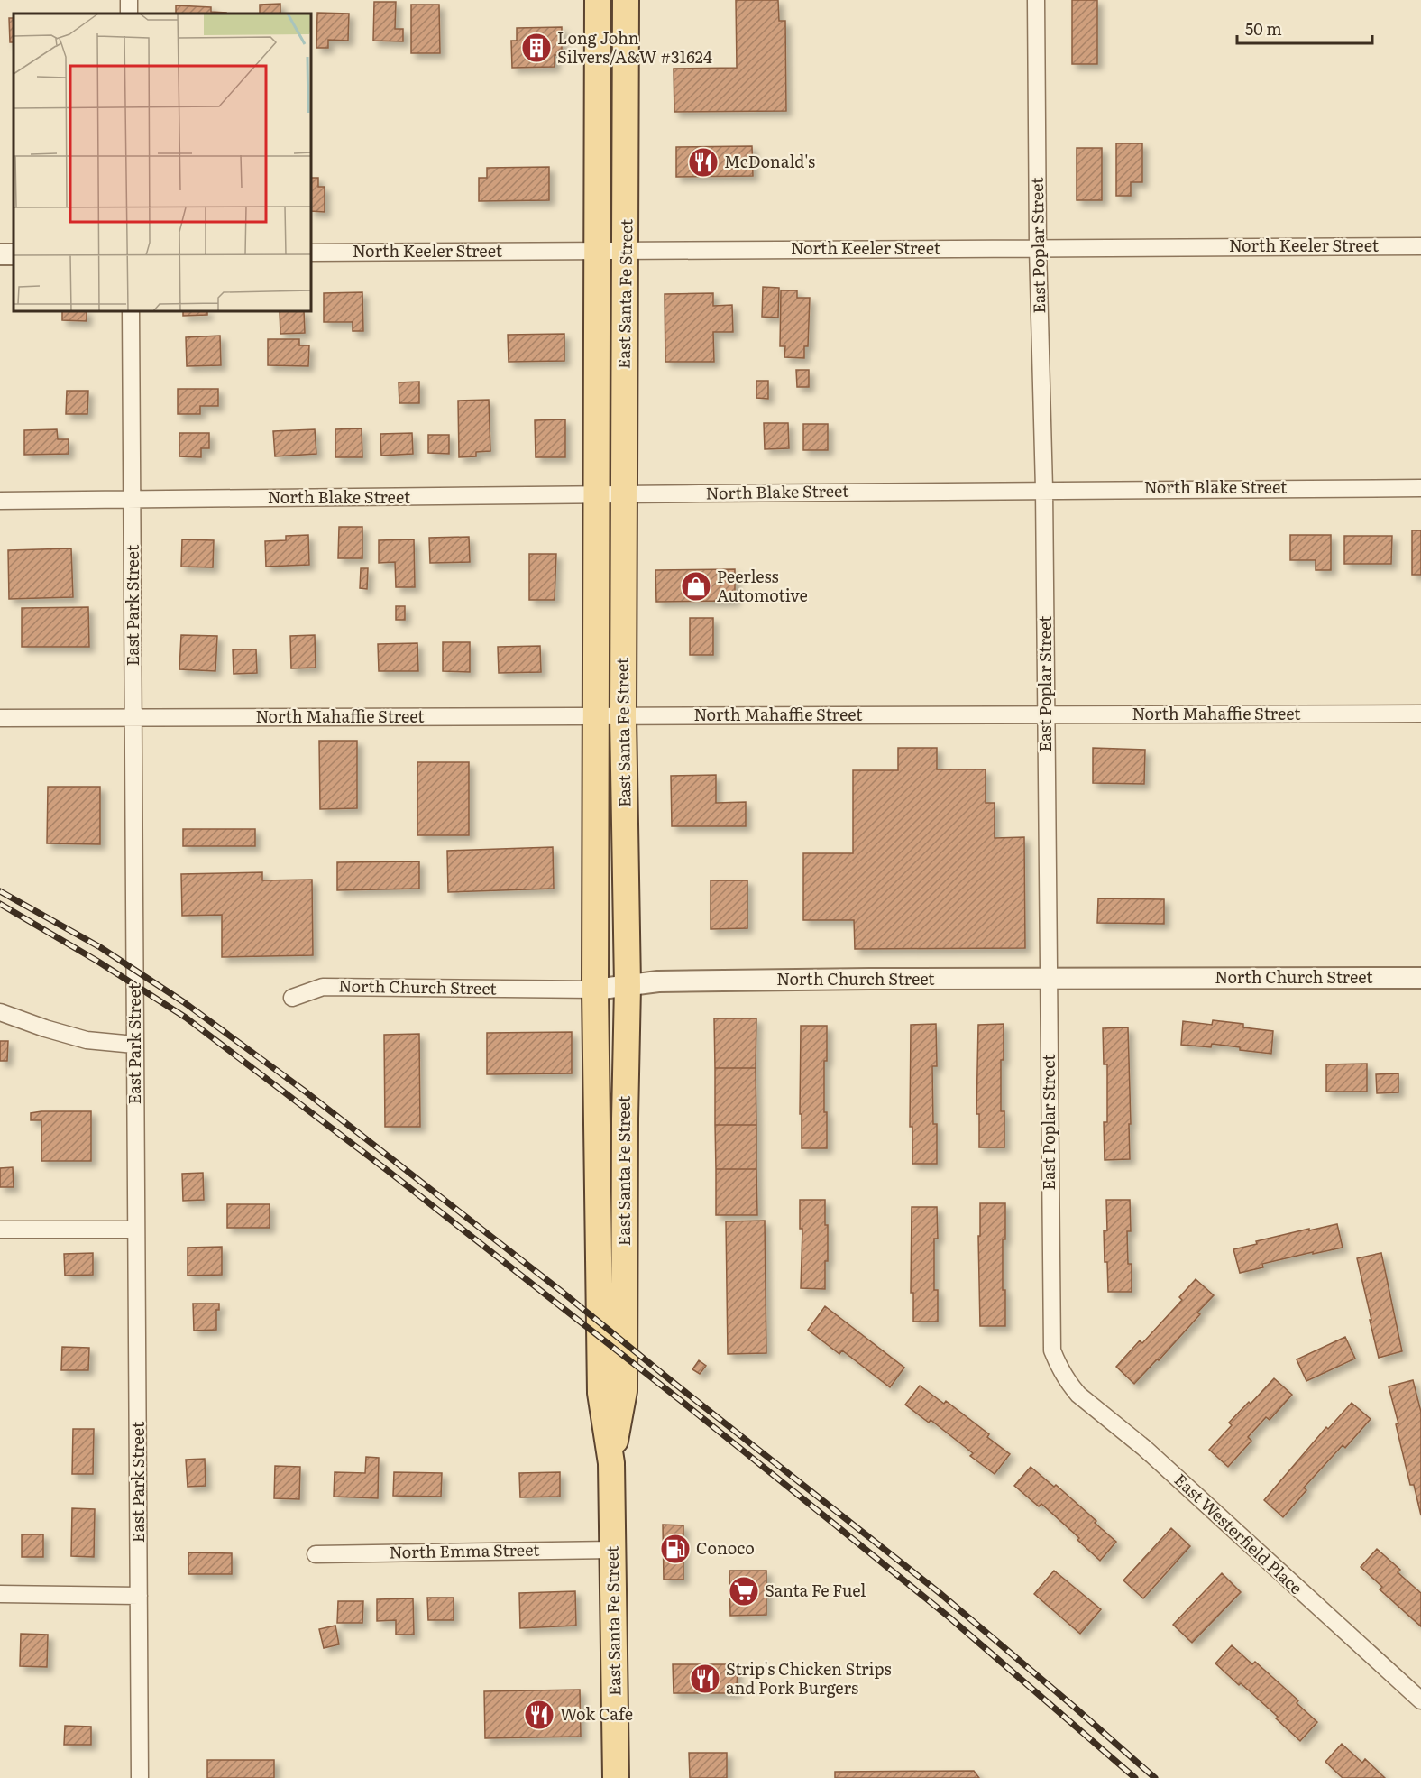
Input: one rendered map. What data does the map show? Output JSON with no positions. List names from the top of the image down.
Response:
{
  "streets": {
    "main road": ["East Santa Fe Street"],
    "street": [
      "East Poplar Street",
      "North Keeler Street",
      "North Blake Street",
      "East Park Street",
      "North Mahaffie Street",
      "North Church Street",
      "East Westerfield Place",
      "North Emma Street"
    ]
  },
  "crossings": [
    ["East Poplar Street", "North Keeler Street"],
    ["East Poplar Street", "North Blake Street"],
    ["East Poplar Street", "North Mahaffie Street"],
    ["East Poplar Street", "North Church Street"],
    ["East Poplar Street", "East Westerfield Place"],
    ["North Keeler Street", "East Santa Fe Street"],
    ["East Santa Fe Street", "North Blake Street"],
    ["East Santa Fe Street", "North Mahaffie Street"],
    ["East Santa Fe Street", "North Church Street"],
    ["East Santa Fe Street", "North Emma Street"],
    ["North Blake Street", "East Park Street"],
    ["East Park Street", "North Mahaffie Street"]
  ],
  "places": {
    "building": ["Long John Silvers/A&W #31624"],
    "restaurant": ["McDonald's", "Strip's Chicken Strips and Pork Burgers", "Wok Cafe"],
    "shop": ["Peerless Automotive"],
    "fuel station": ["Conoco"],
    "supermarket": ["Santa Fe Fuel"]
  },
  "scale_bar": "50 m"
}
